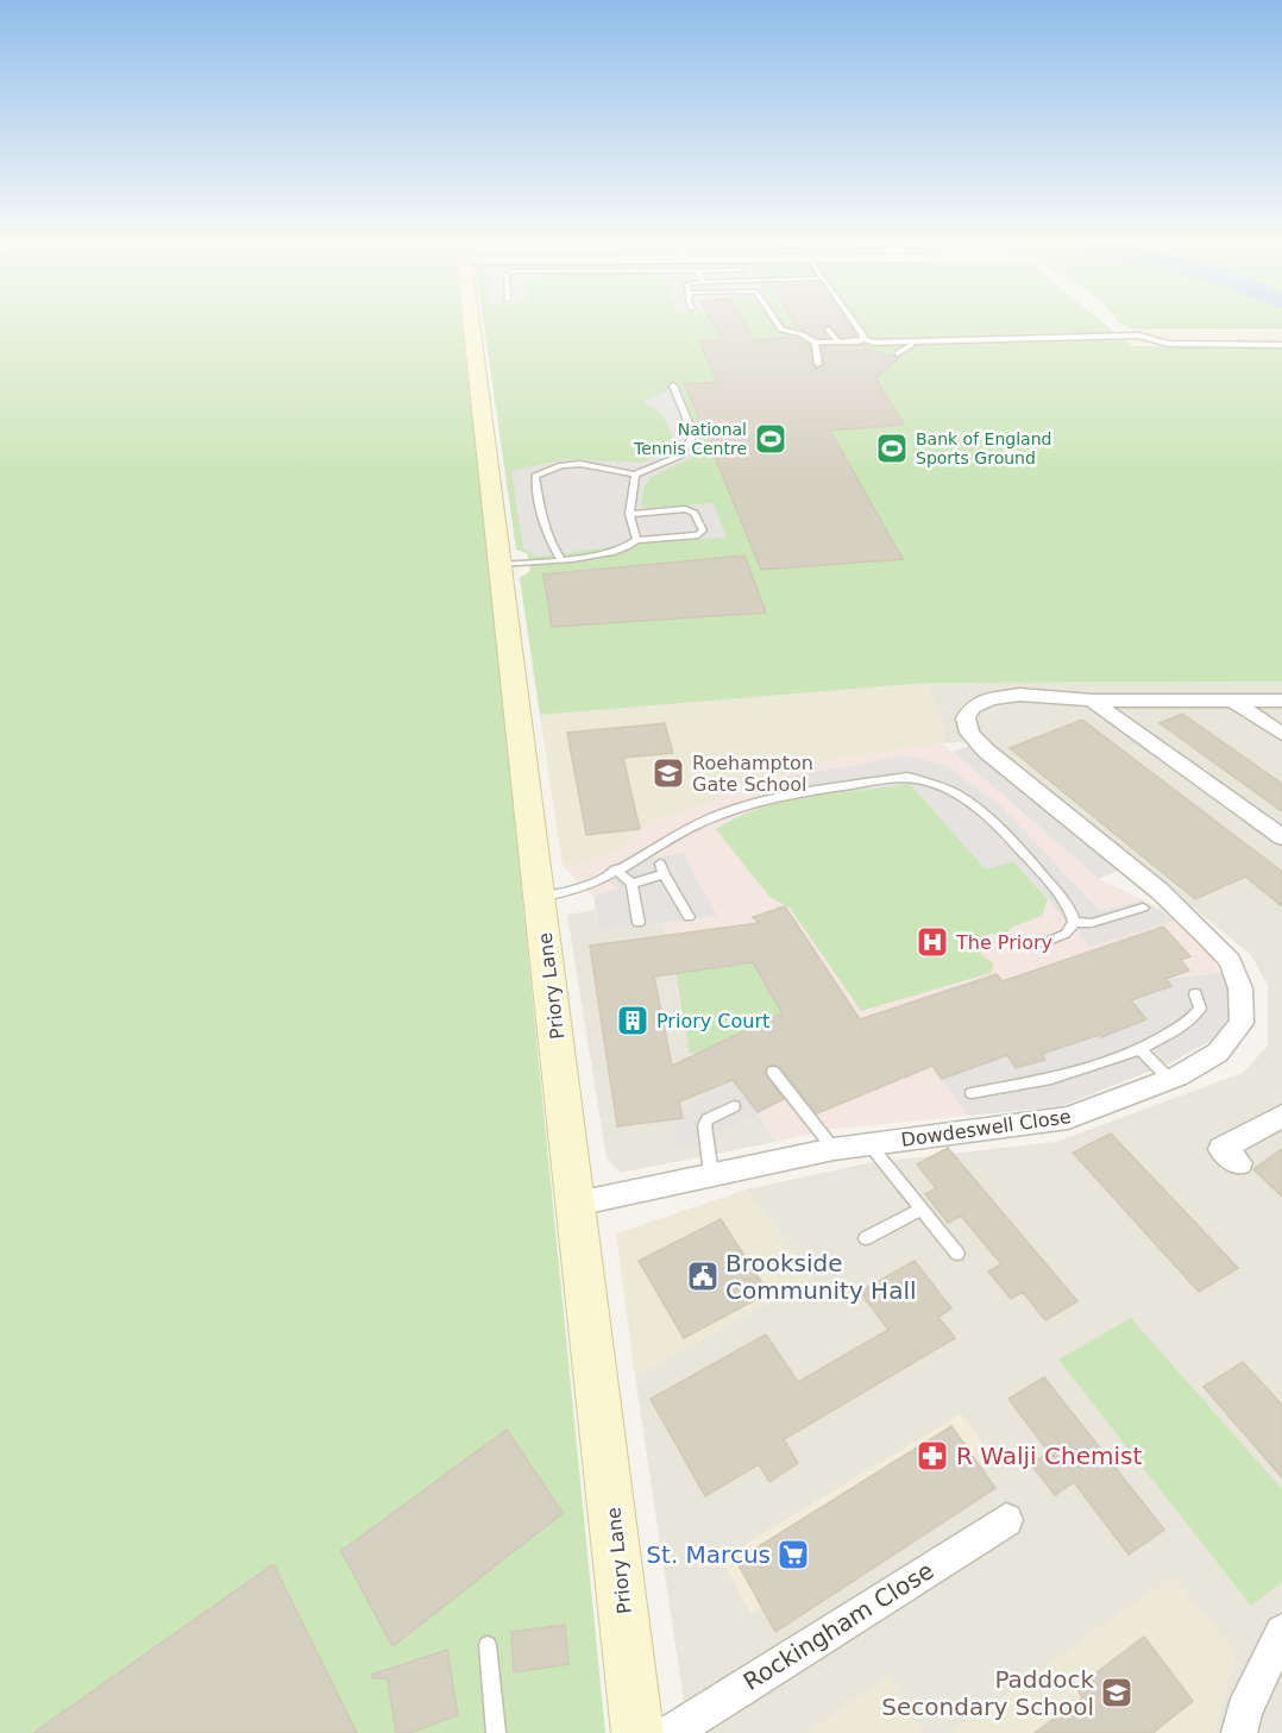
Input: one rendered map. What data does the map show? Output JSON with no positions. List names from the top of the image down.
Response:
{
  "streets": {
    "street": ["Priory Lane", "Dowdeswell Close", "Rockingham Close"]
  },
  "crossings": [
    ["Priory Lane", "Dowdeswell Close"]
  ],
  "places": {
    "sports": ["National Tennis Centre", "Bank of England Sports Ground"],
    "school or university": ["Roehampton Gate School", "Paddock Secondary School"],
    "hospital": ["The Priory"],
    "building": ["Priory Court"],
    "public building": ["Brookside Community Hall"],
    "pharmacy": ["R Walji Chemist"],
    "supermarket": ["St. Marcus"]
  }
}
